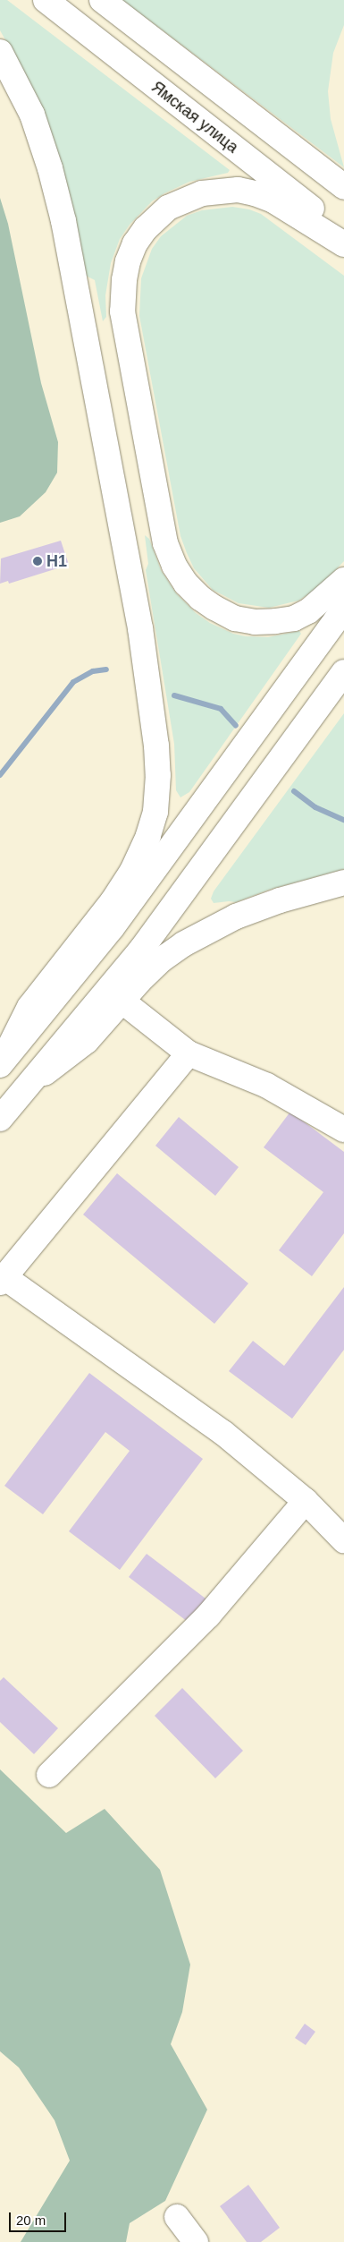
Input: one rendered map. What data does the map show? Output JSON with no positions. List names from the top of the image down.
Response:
{
  "streets": {
    "main road": ["Ямская улица"]
  },
  "places": ["Н1"],
  "scale_bar": "20 m"
}
